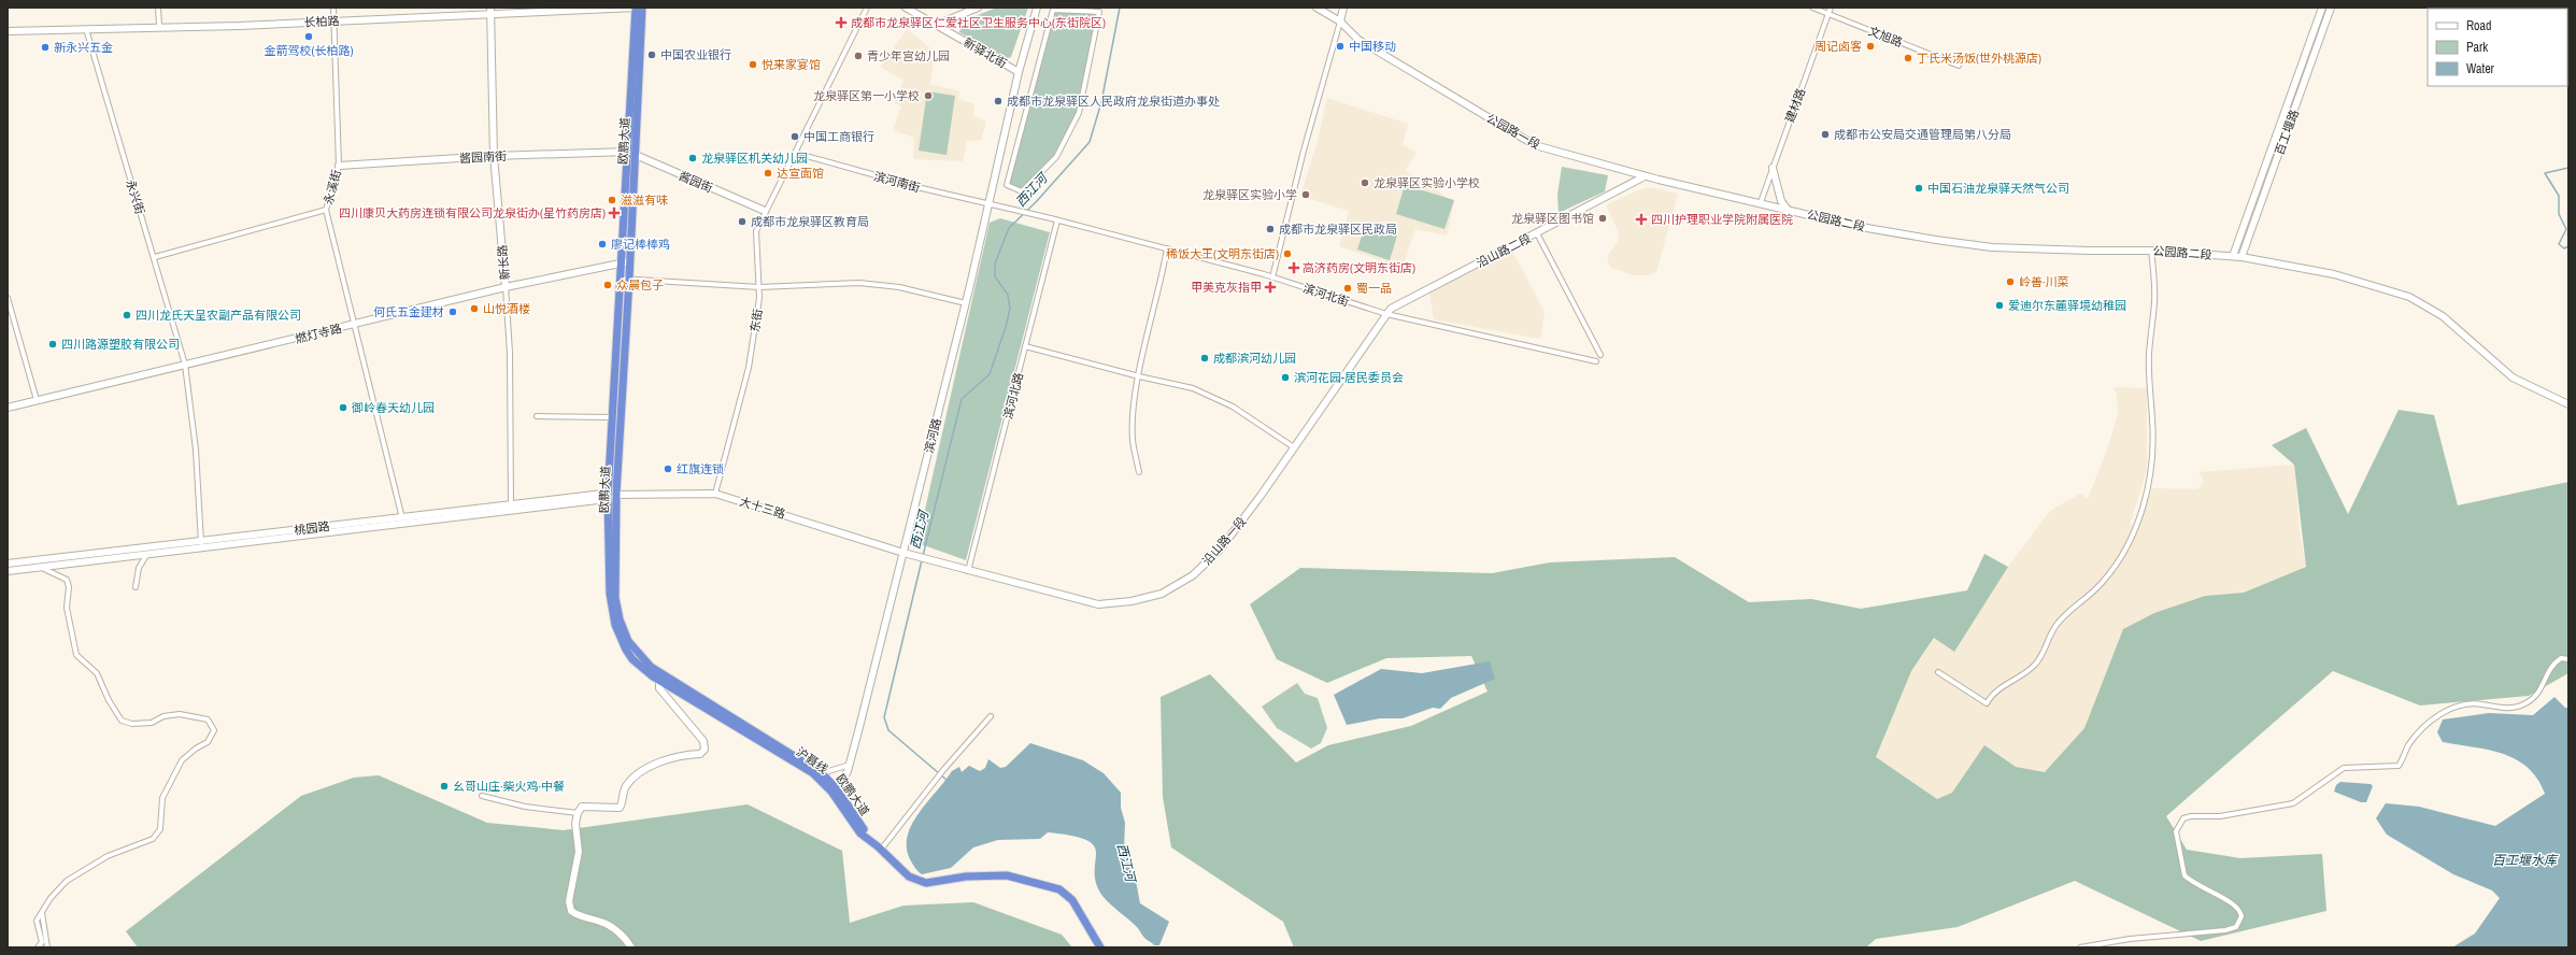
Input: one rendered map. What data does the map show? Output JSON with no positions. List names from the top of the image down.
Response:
{
  "streets": {
    "highway": ["欧鹏大道", "沪聂线"],
    "street": [
      "长柏路",
      "文旭路",
      "新驿北街",
      "建材路",
      "公园路一段",
      "百工堰路",
      "酱园南街",
      "酱园街",
      "滨河南街",
      "永溪街",
      "永兴街",
      "公园路二段",
      "沿山路二段",
      "新长路",
      "滨河北街",
      "东街",
      "燃灯寺路",
      "滨河北路",
      "滨河路",
      "大十三路",
      "桃园路",
      "沿山路一段"
    ]
  },
  "crossings": [
    ["长柏路", "欧鹏大道"],
    ["长柏路", "永溪街"],
    ["长柏路", "永兴街"],
    ["长柏路", "新长路"],
    ["文旭路", "建材路"],
    ["新驿北街", "滨河路"],
    ["建材路", "公园路一段"],
    ["建材路", "公园路二段"],
    ["公园路一段", "公园路二段"],
    ["公园路一段", "沿山路二段"],
    ["百工堰路", "公园路二段"],
    ["欧鹏大道", "酱园南街"],
    ["欧鹏大道", "酱园街"],
    ["欧鹏大道", "燃灯寺路"],
    ["欧鹏大道", "滨河路"],
    ["欧鹏大道", "大十三路"],
    ["欧鹏大道", "桃园路"],
    ["欧鹏大道", "沪聂线"],
    ["酱园南街", "酱园街"],
    ["酱园南街", "永溪街"],
    ["酱园南街", "新长路"],
    ["酱园街", "东街"],
    ["滨河南街", "滨河北街"],
    ["滨河南街", "东街"],
    ["滨河南街", "滨河路"],
    ["永溪街", "燃灯寺路"],
    ["永溪街", "桃园路"],
    ["永兴街", "燃灯寺路"],
    ["永兴街", "桃园路"],
    ["沿山路二段", "滨河北街"],
    ["沿山路二段", "沿山路一段"],
    ["新长路", "燃灯寺路"],
    ["新长路", "桃园路"],
    ["滨河北街", "滨河北路"],
    ["滨河北街", "沿山路一段"],
    ["东街", "大十三路"],
    ["滨河北路", "沿山路一段"],
    ["滨河路", "大十三路"],
    ["滨河路", "沪聂线"],
    ["大十三路", "桃园路"],
    ["大十三路", "沿山路一段"],
    ["大十三路", "沪聂线"],
    ["桃园路", "沪聂线"]
  ],
  "water": ["西江河", "百工堰水库"],
  "places": {
    "health": [
      "成都市龙泉驿区仁爱社区卫生服务中心(东街院区)",
      "四川康贝大药房连锁有限公司龙泉街办(星竹药房店)",
      "四川护理职业学院附属医院",
      "高济药房(文明东街店)",
      "甲美克灰指甲"
    ],
    "other": [
      "金箭驾校(长柏路)",
      "中国移动",
      "周记卤客",
      "新永兴五金",
      "中国农业银行",
      "青少年宫幼儿园",
      "丁氏米汤饭(世外桃源店)",
      "悦来家宴馆",
      "龙泉驿区第一小学校",
      "成都市龙泉驿区人民政府龙泉街道办事处",
      "成都市公安局交通管理局第八分局",
      "中国工商银行",
      "龙泉驿区机关幼儿园",
      "达宣面馆",
      "龙泉驿区实验小学校",
      "中国石油龙泉驿天然气公司",
      "龙泉驿区实验小学",
      "滋滋有味",
      "龙泉驿区图书馆",
      "成都市龙泉驿区教育局",
      "成都市龙泉驿区民政局",
      "廖记棒棒鸡",
      "稀饭大王(文明东街店)",
      "岭善·川菜",
      "众晨包子",
      "蜀一品",
      "爱迪尔东麓驿境幼稚园",
      "山悦酒楼",
      "何氏五金建材",
      "四川龙氏天呈农副产品有限公司",
      "四川路源塑胶有限公司",
      "成都滨河幼儿园",
      "滨河花园-居民委员会",
      "御岭春天幼儿园",
      "红旗连锁",
      "幺哥山庄·柴火鸡·中餐"
    ]
  },
  "legend": ["Road", "Park", "Water"]
}
